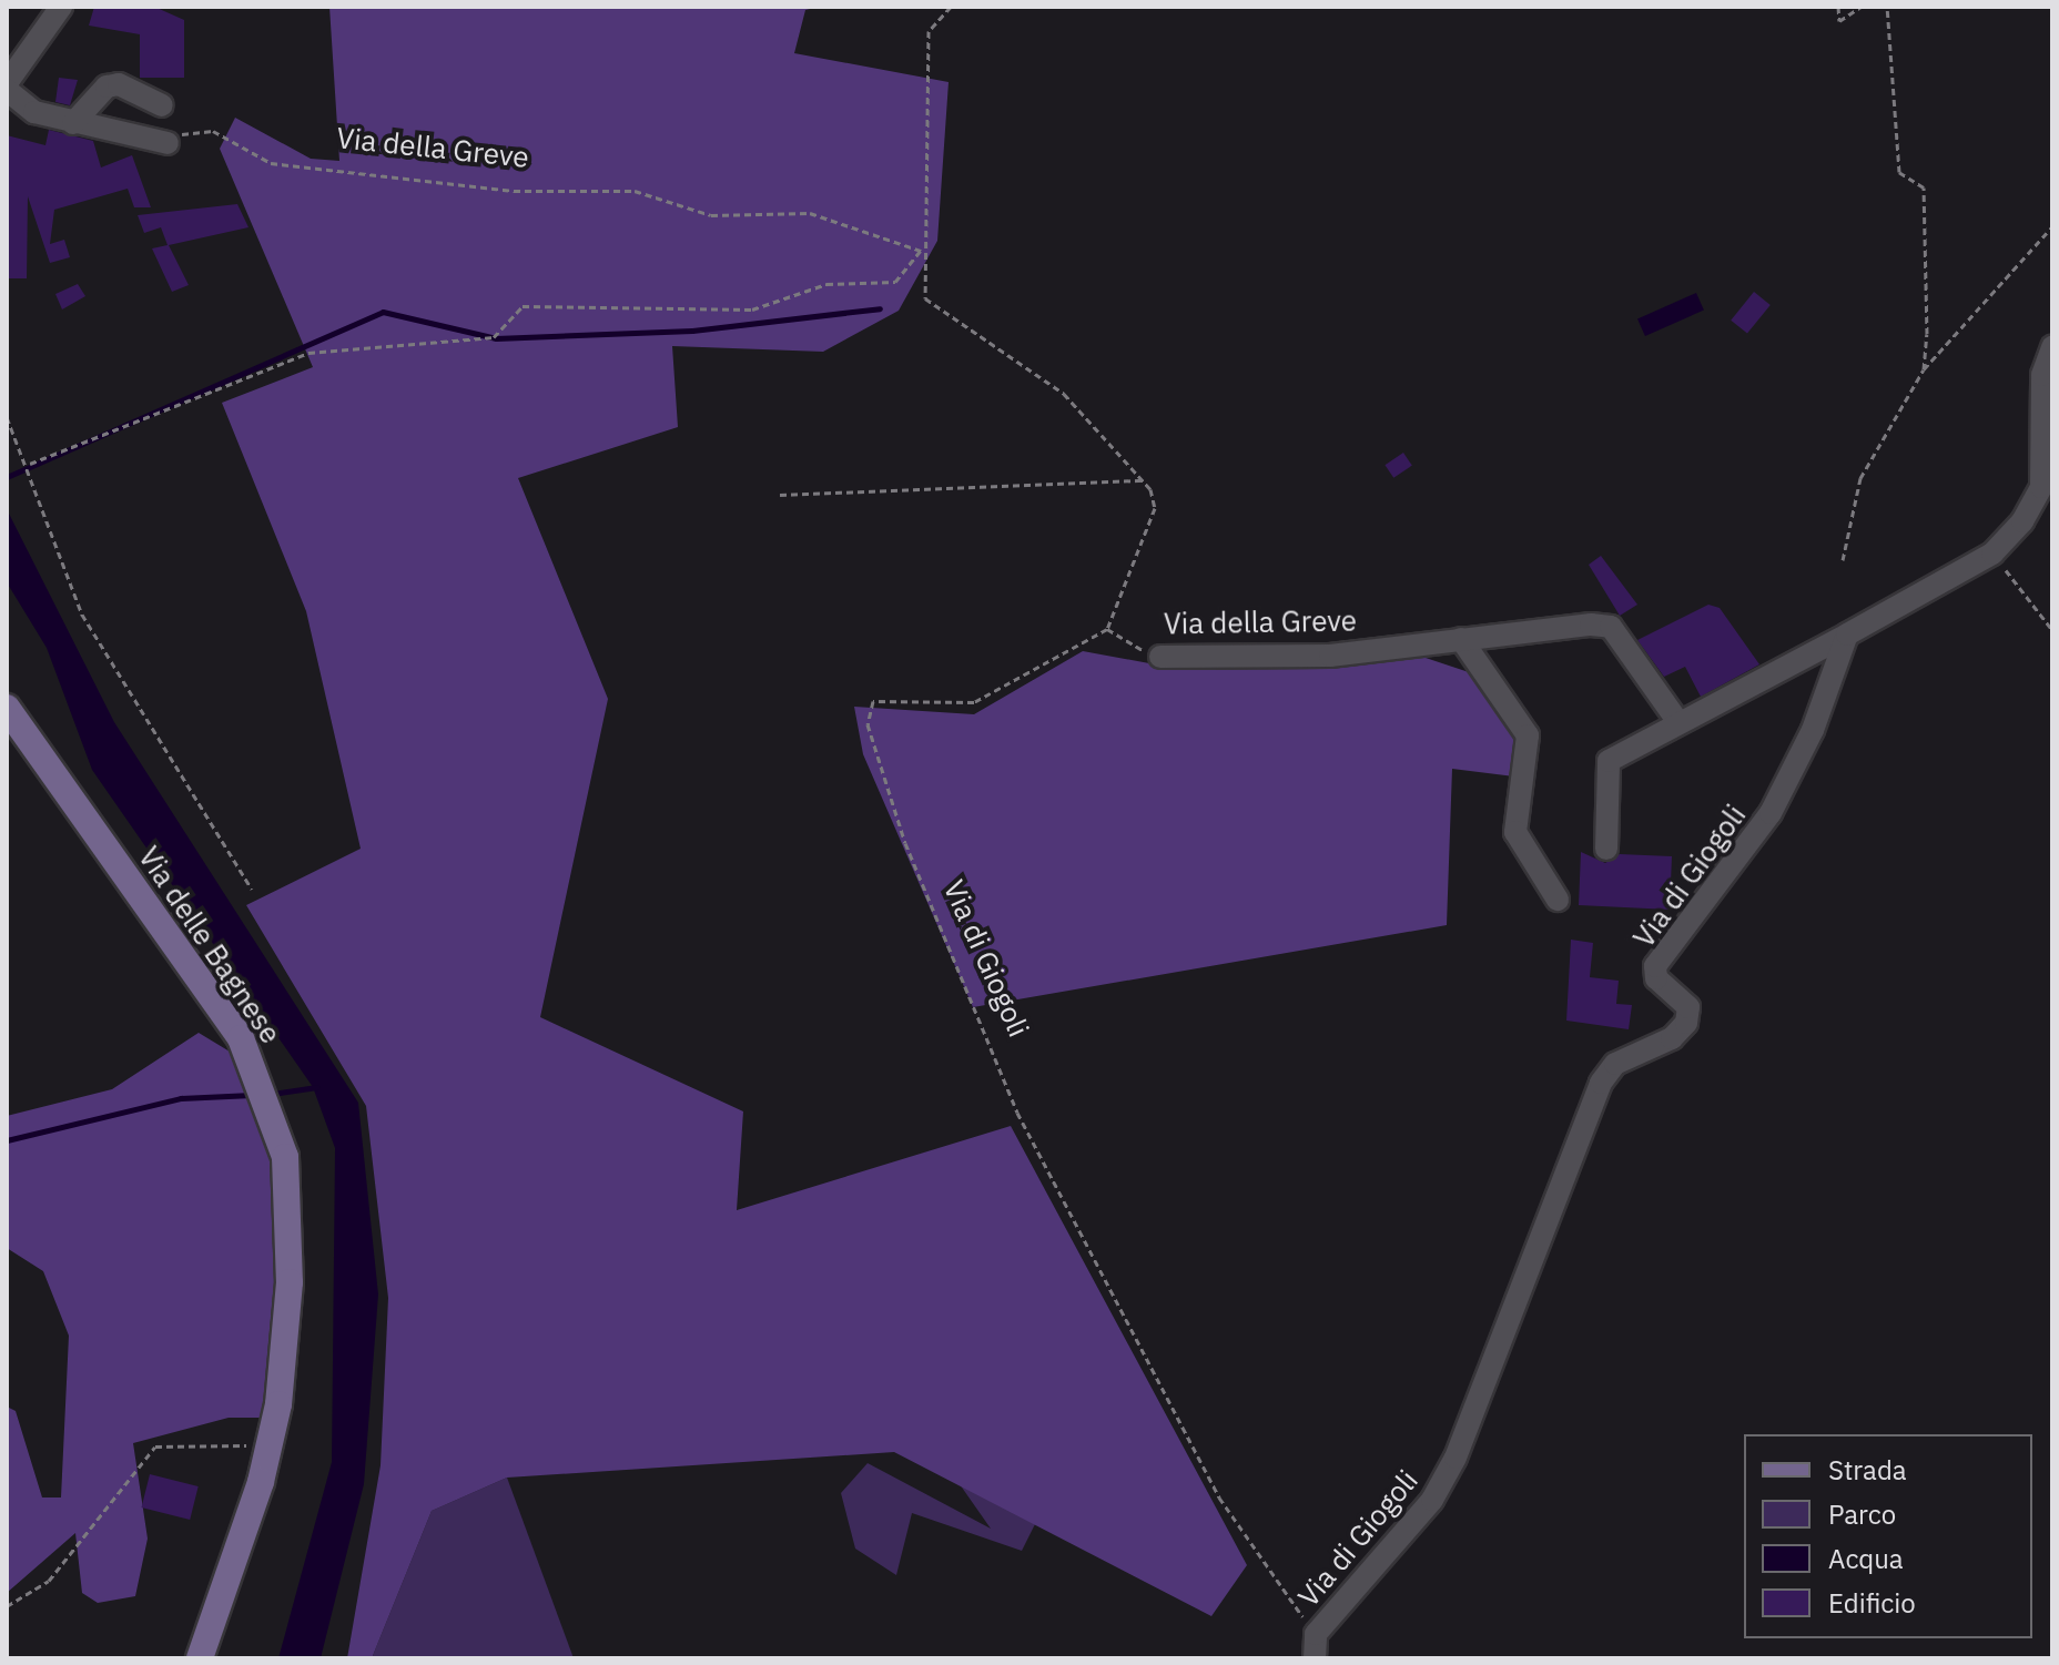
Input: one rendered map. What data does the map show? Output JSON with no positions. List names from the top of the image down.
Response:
{
  "streets": {
    "main road": ["Via delle Bagnese"],
    "street": ["Via della Greve", "Via di Giogoli"]
  },
  "crossings": [
    ["Via della Greve", "Via di Giogoli"]
  ],
  "legend": [
    "Strada",
    "Parco",
    "Acqua",
    "Edificio"
  ]
}
